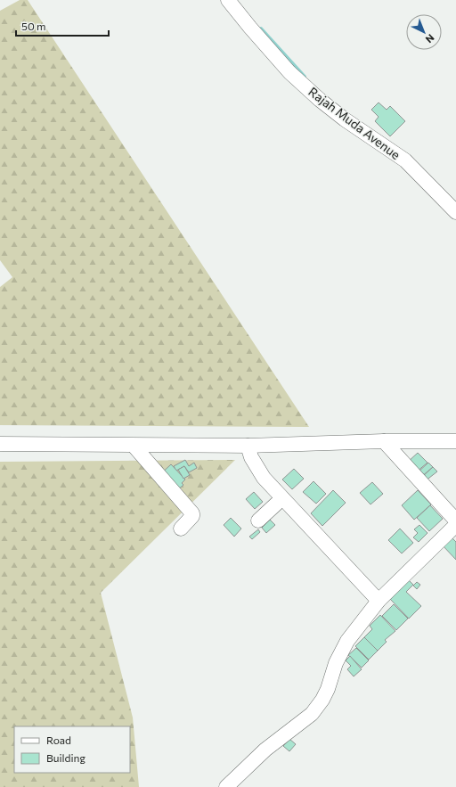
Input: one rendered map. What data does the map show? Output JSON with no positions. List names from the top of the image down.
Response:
{
  "streets": {
    "street": ["Rajah Muda Avenue"]
  },
  "legend": ["Road", "Building"],
  "scale_bar": "50 m",
  "north": "bottom right"
}
